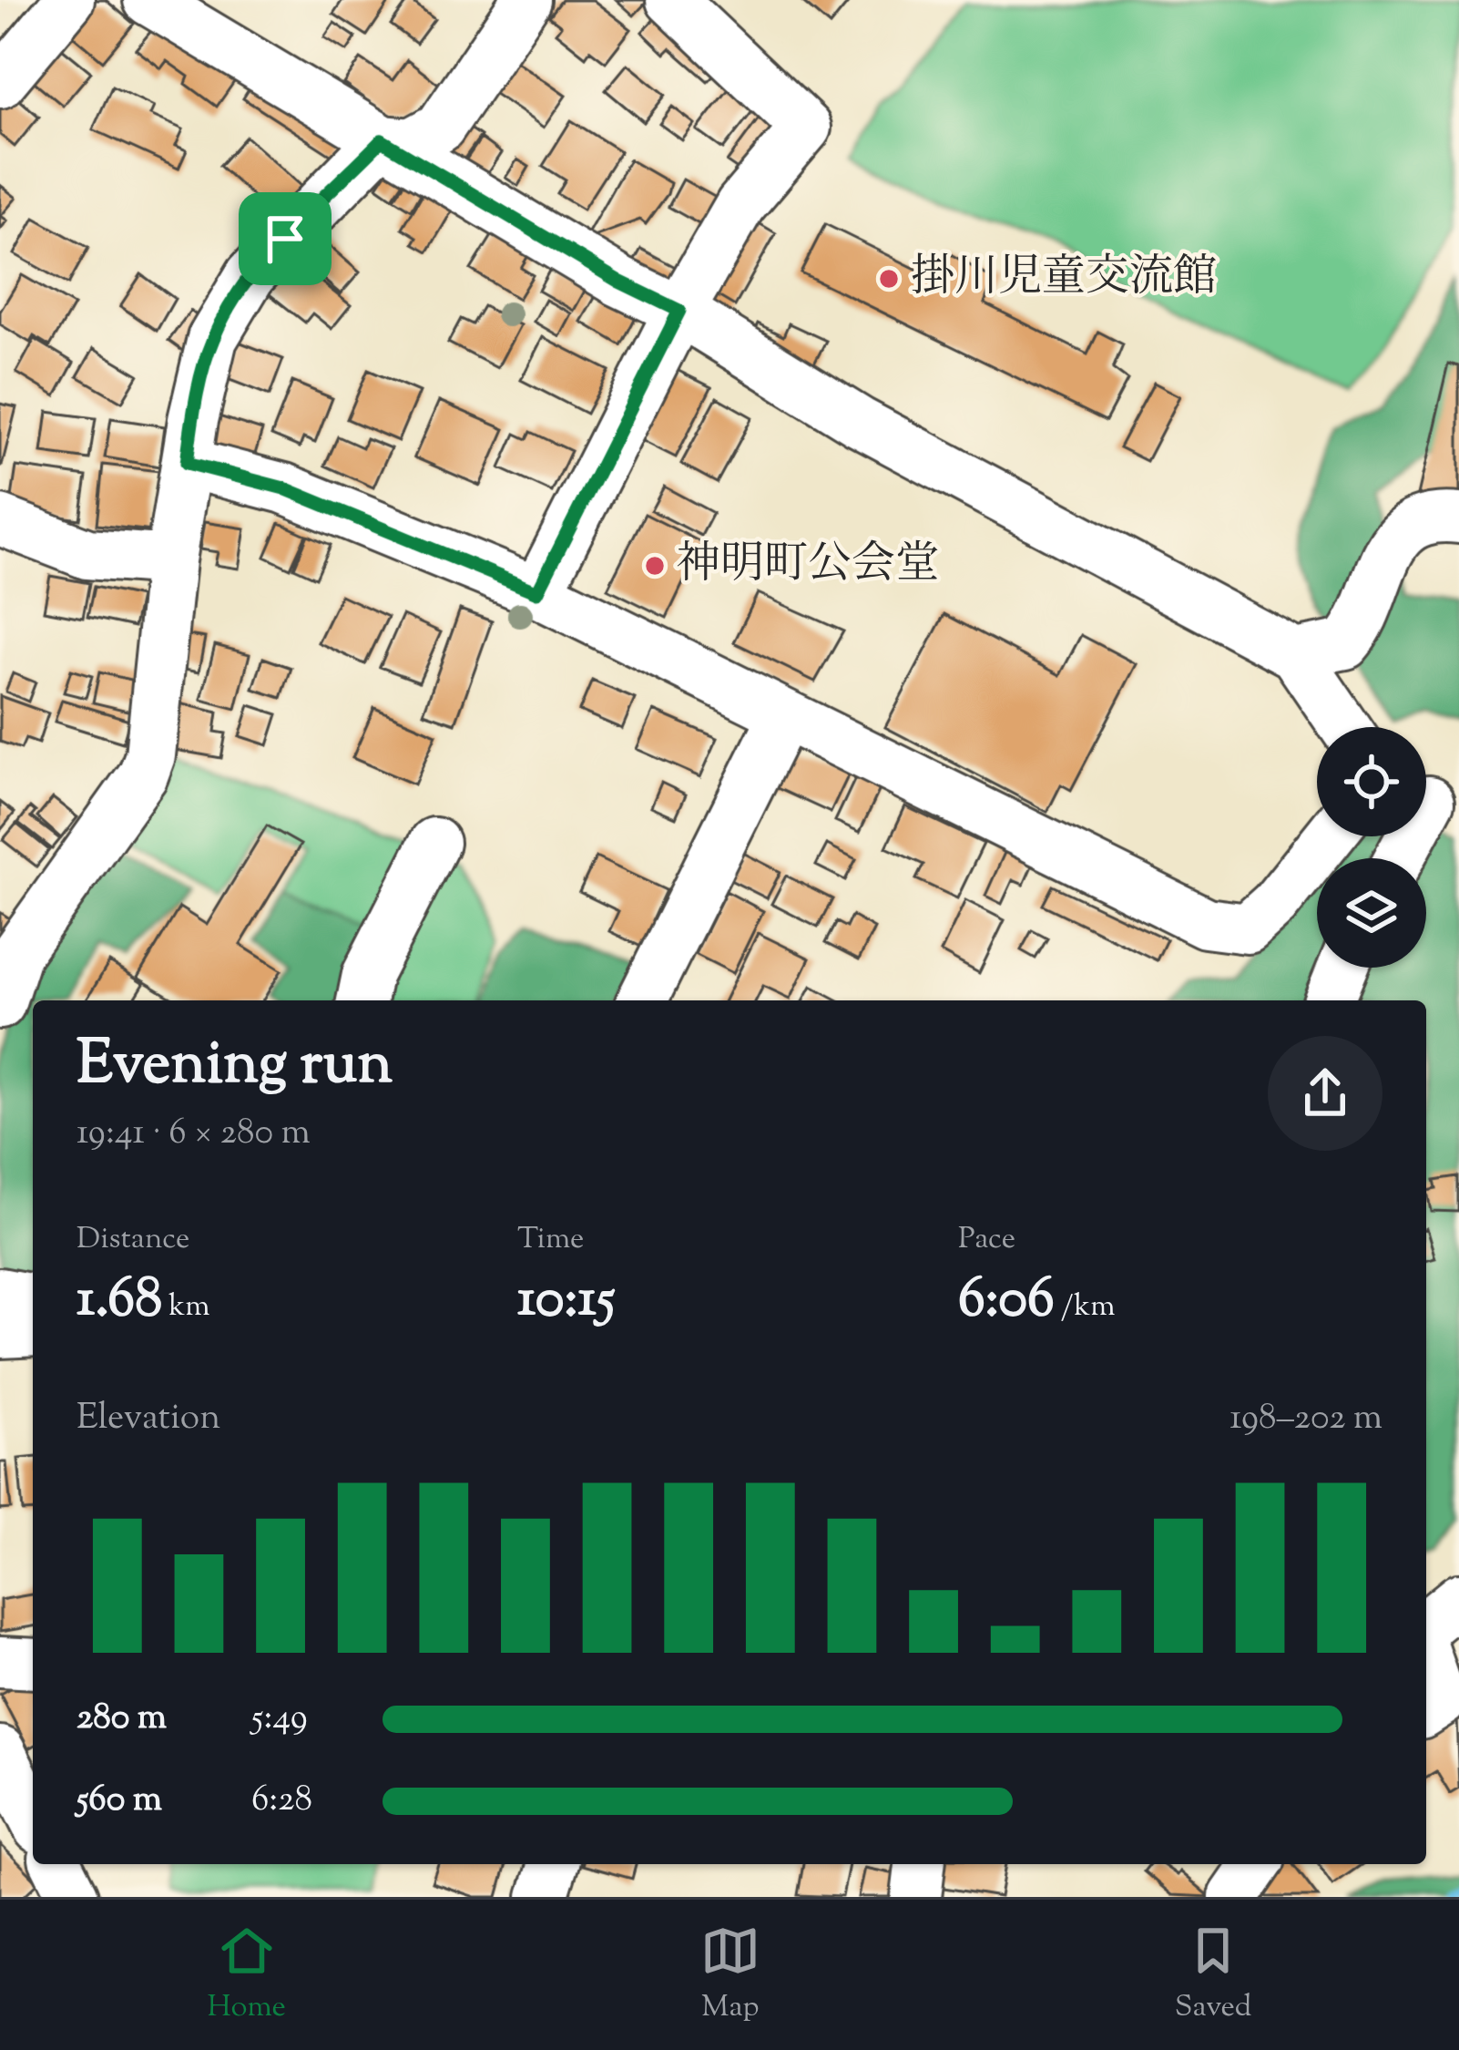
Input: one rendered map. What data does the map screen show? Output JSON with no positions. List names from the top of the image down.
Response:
{
  "places": ["掛川児童交流館", "神明町公会堂"],
  "page": {
    "heading": ["Evening run", "19:41 · 6 × 280 m"],
    "stats": [
      ["Distance", "1.68 km"],
      ["Time", "10:15"],
      ["Pace", "6:06 /km"]
    ],
    "chart": ["Elevation", "198–202 m"],
    "list": [
      {
        "name": "280 m",
        "note": "5:49"
      },
      {
        "name": "560 m",
        "note": "6:28"
      }
    ],
    "tabs": ["Home", "Map", "Saved"]
  }
}
